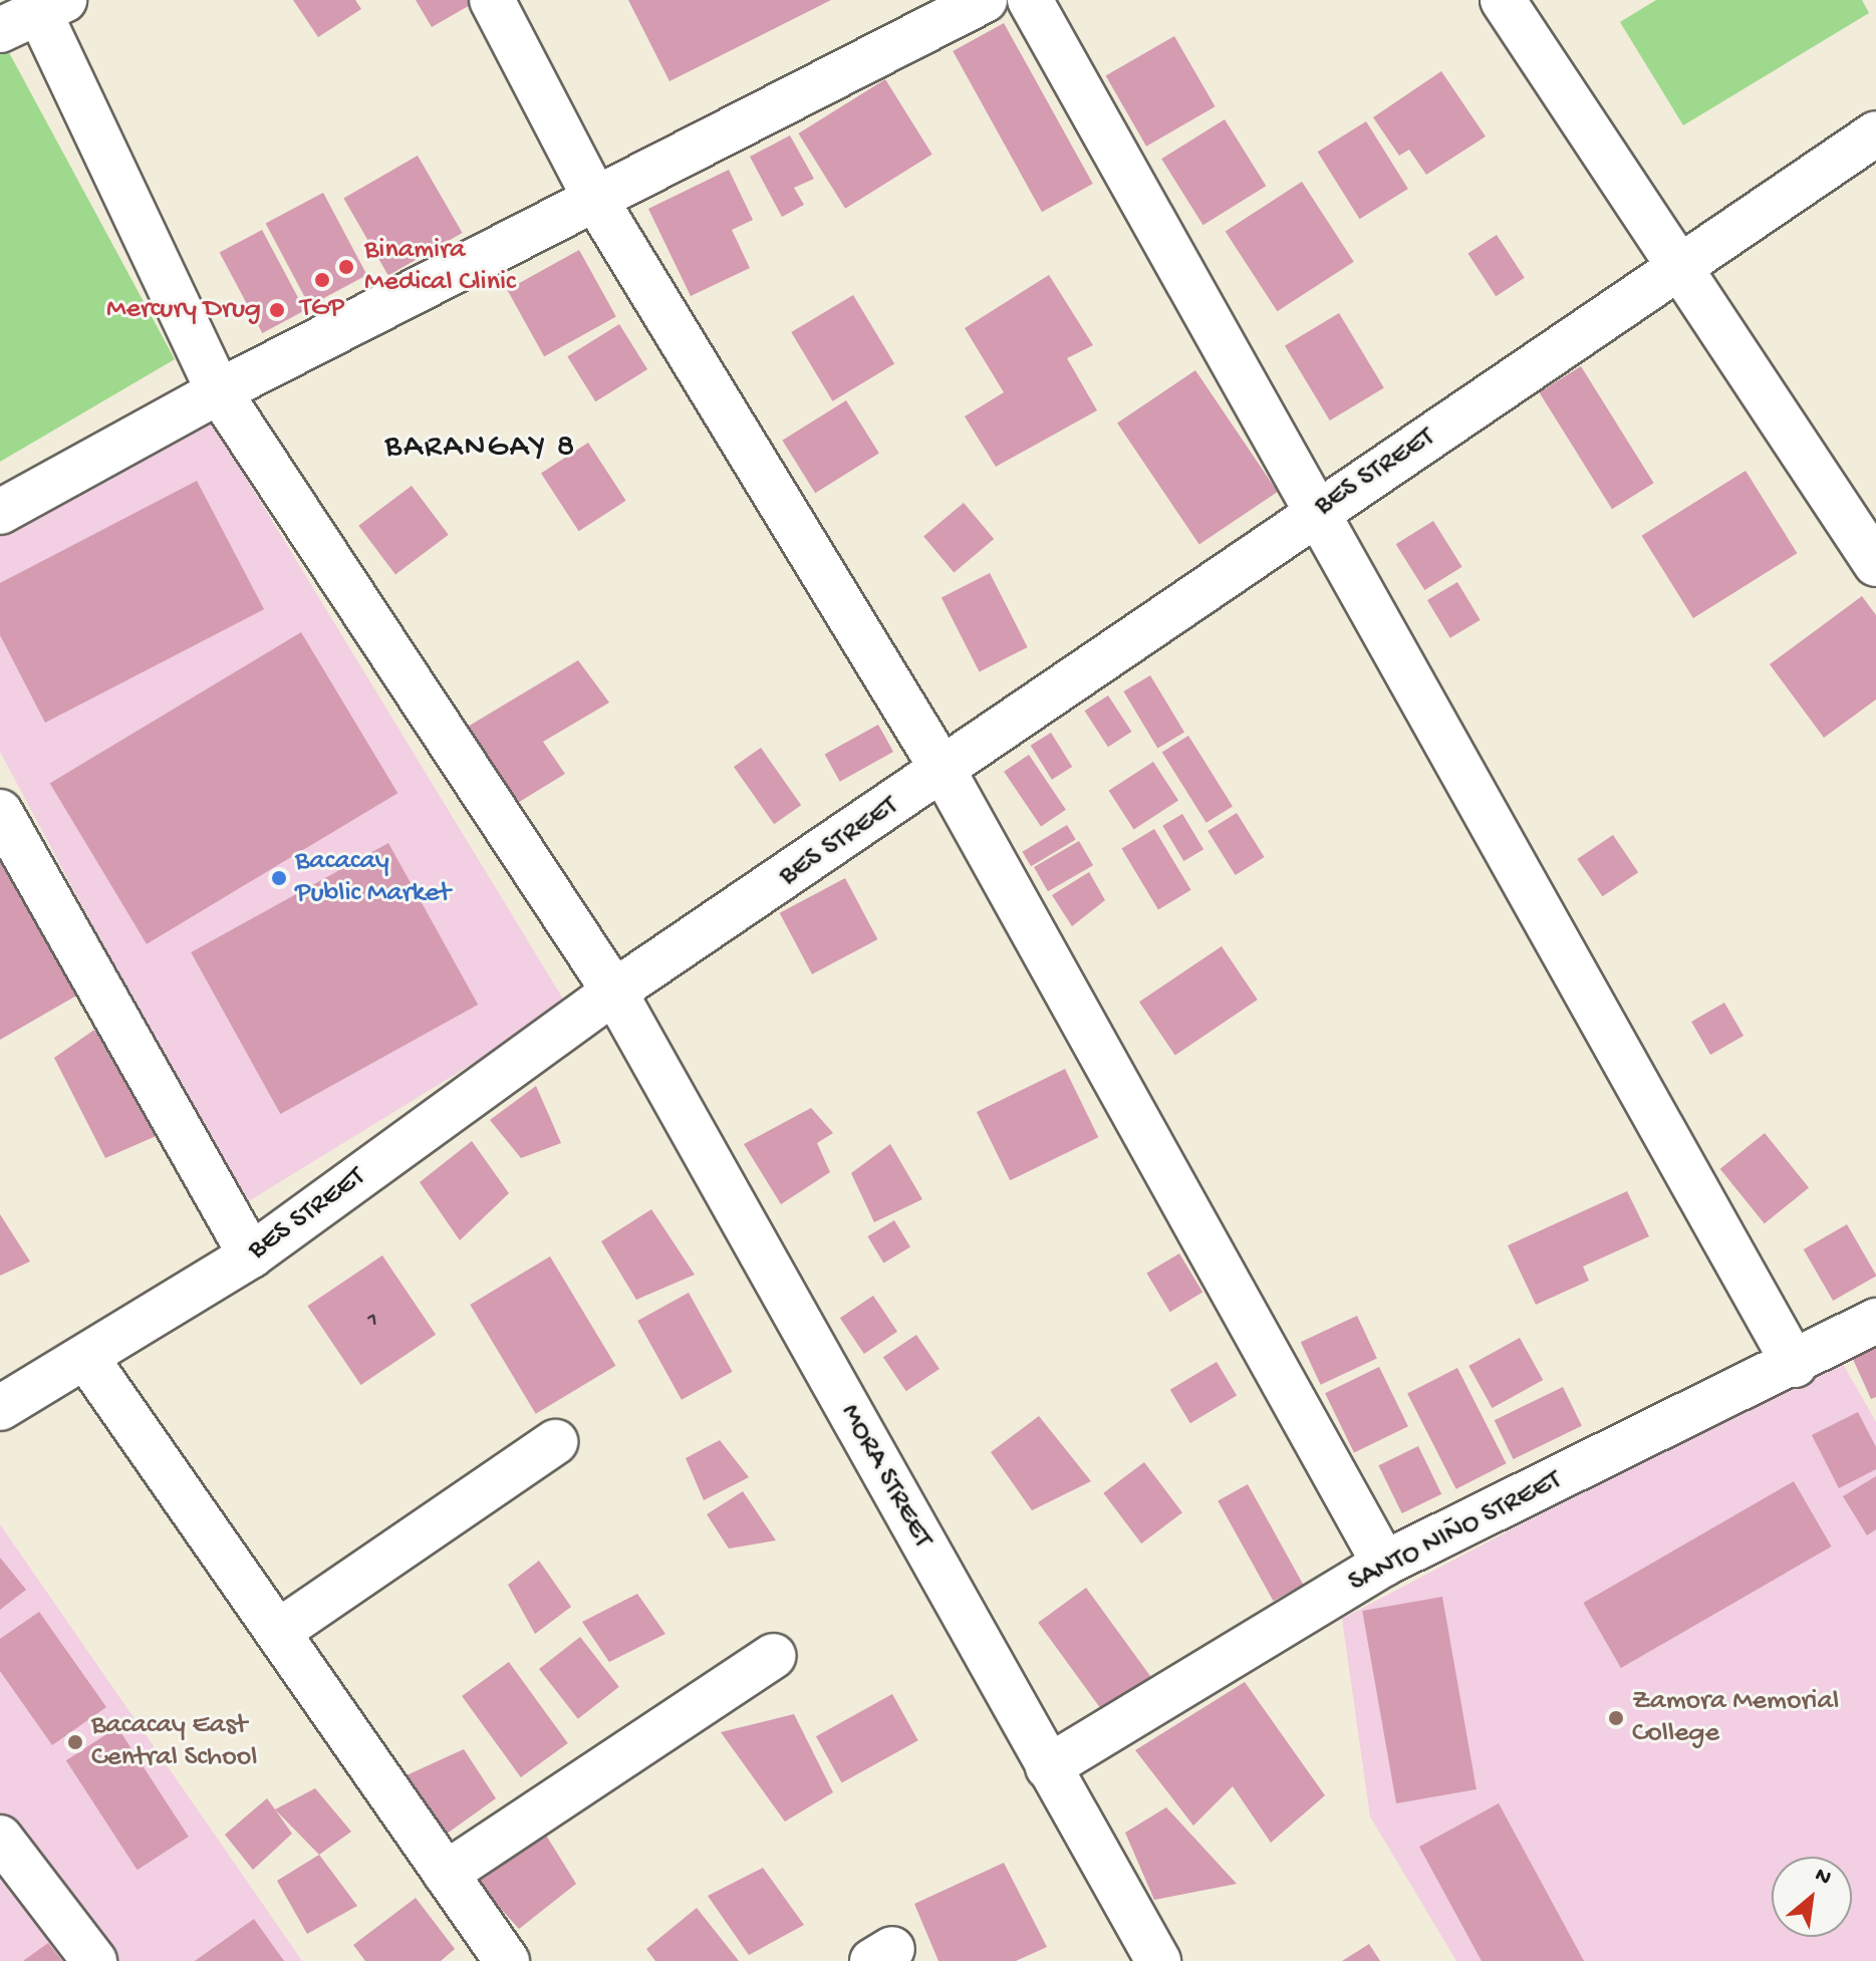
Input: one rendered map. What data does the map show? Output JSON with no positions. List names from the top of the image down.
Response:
{
  "streets": {
    "street": ["BES STREET", "MORA STREET", "SANTO NIÑO STREET"]
  },
  "crossings": [
    ["BES STREET", "MORA STREET"],
    ["MORA STREET", "SANTO NIÑO STREET"]
  ],
  "districts": ["BARANGAY 8"],
  "places": [
    "Binamira Medical Clinic",
    "TGP",
    "Mercury Drug",
    "Bacacay Public Market",
    "Zamora Memorial College",
    "Bacacay East Central School"
  ],
  "house_numbers": ["1"],
  "north": "top right"
}
